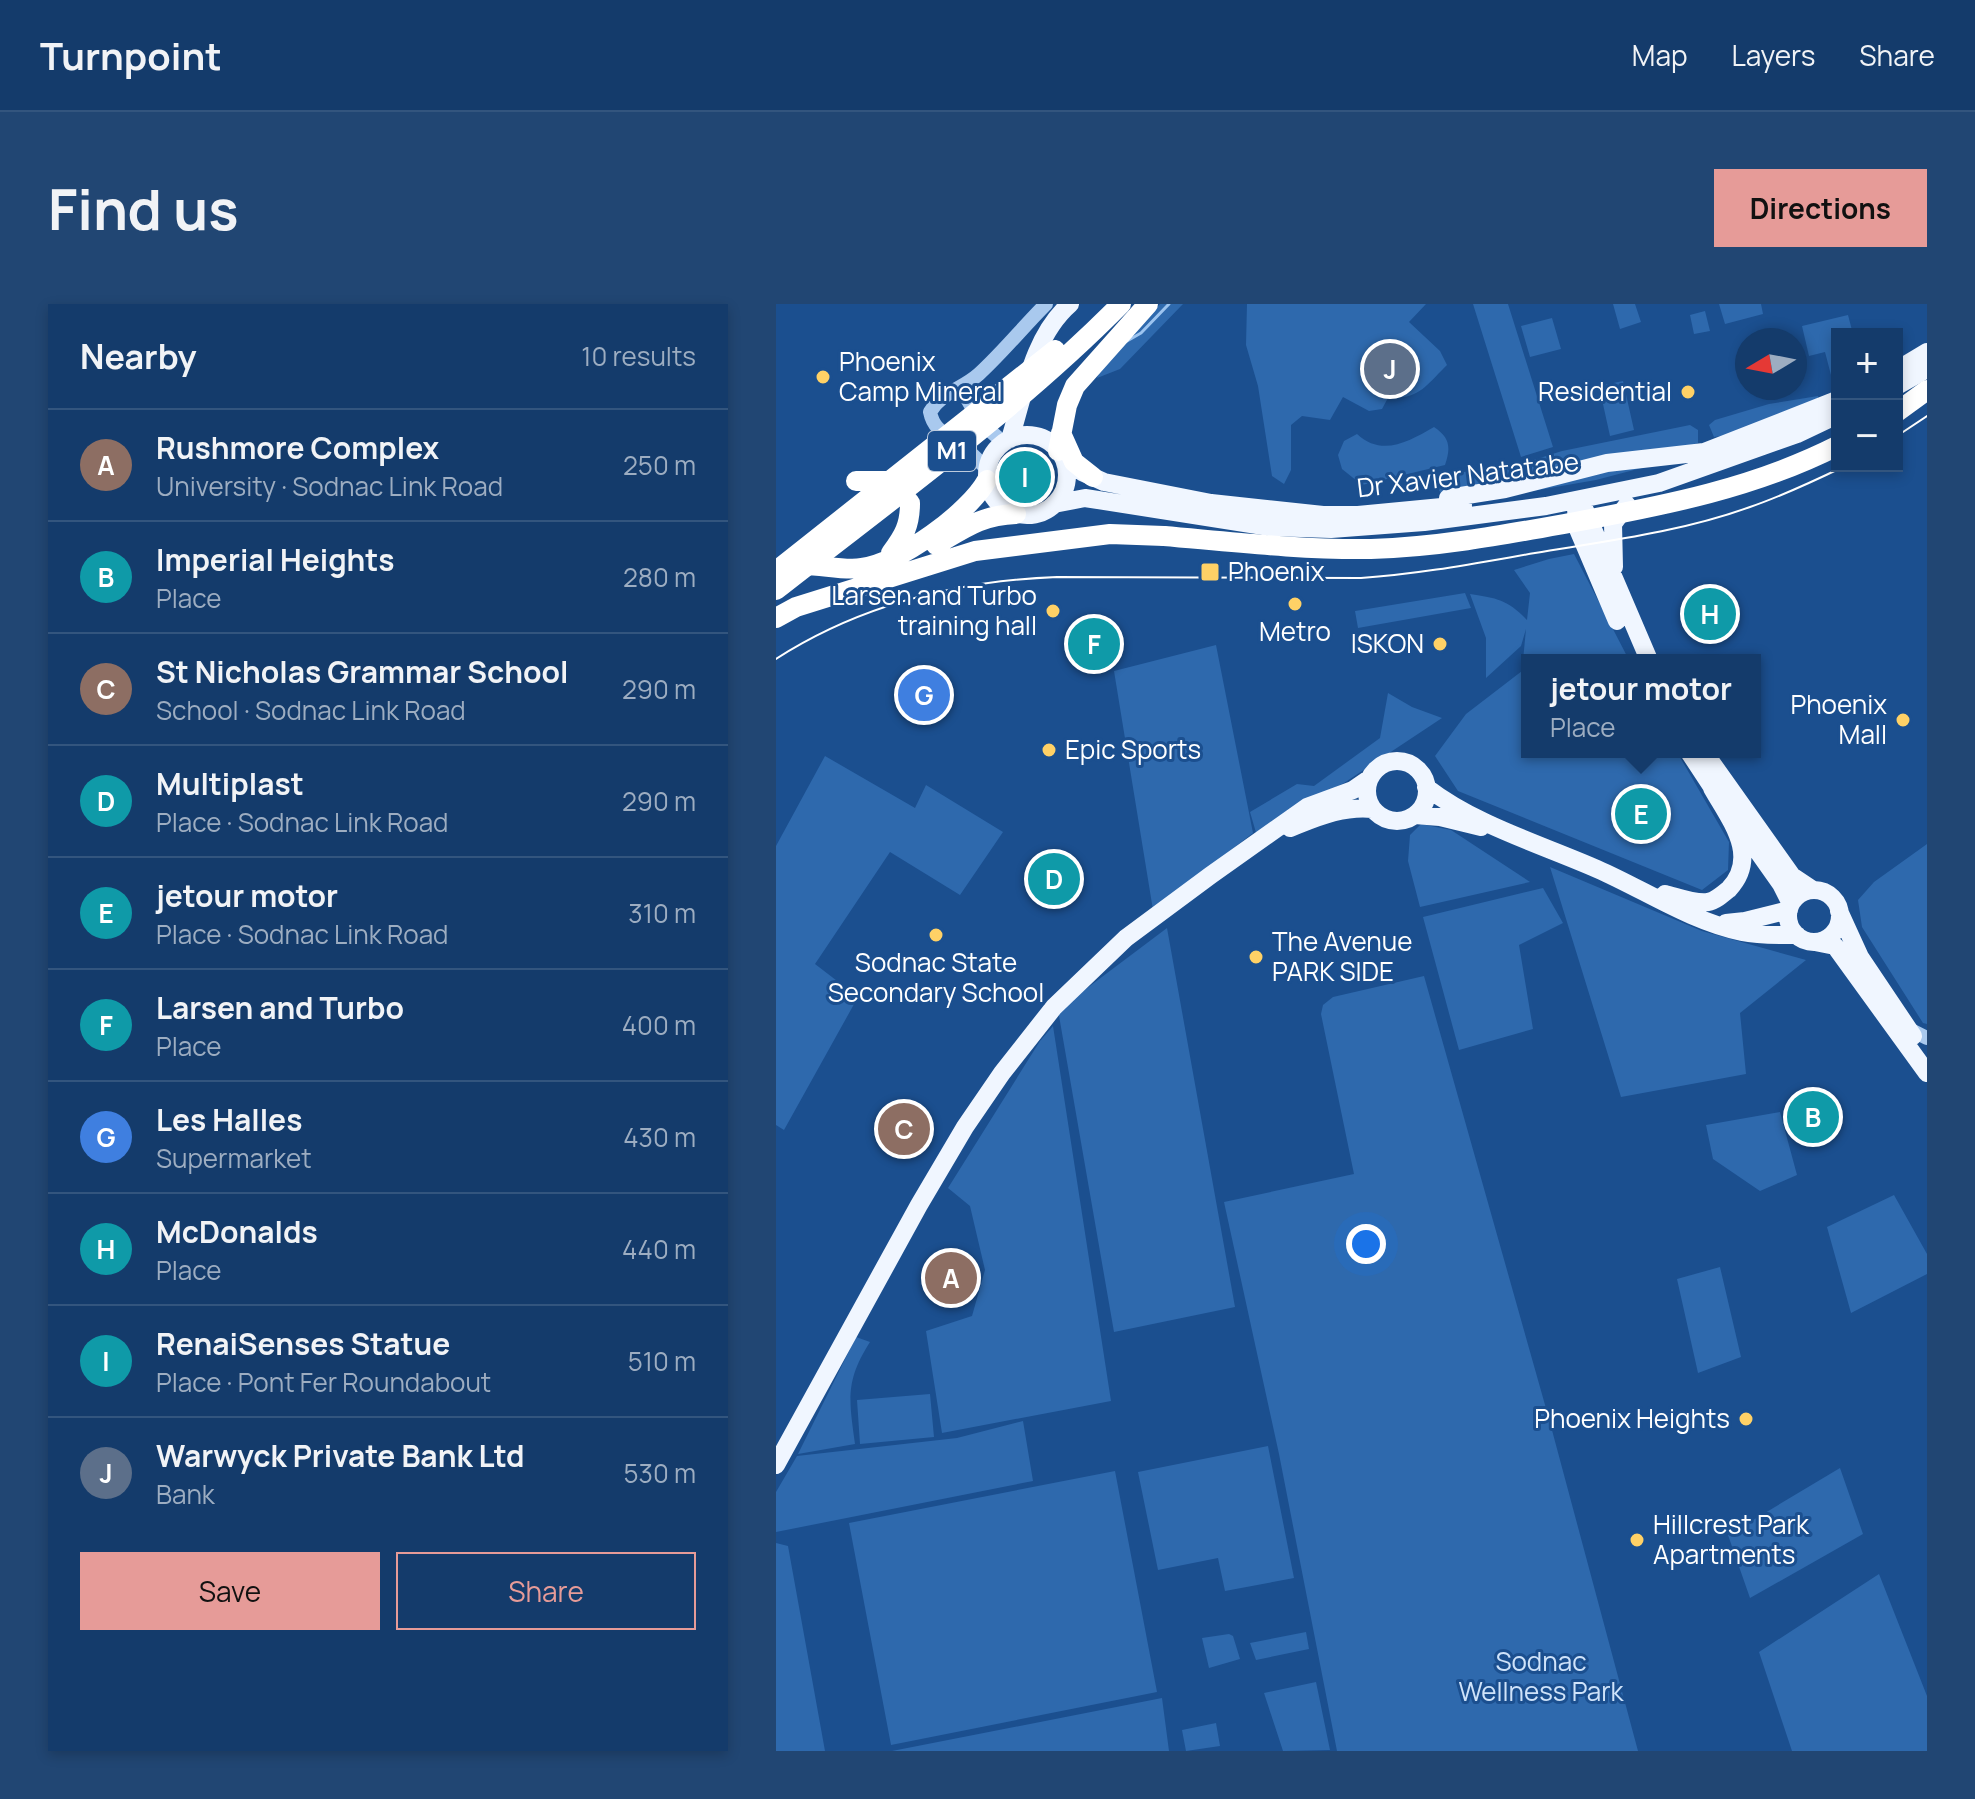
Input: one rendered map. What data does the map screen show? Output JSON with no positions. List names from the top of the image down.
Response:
{
  "streets": {
    "highway": ["M1"],
    "main road": ["Dr Xavier Natatabe"]
  },
  "parks": ["Sodnac Wellness Park"],
  "places": {
    "other": [
      "Phoenix Camp Mineral",
      "Residential",
      "Metro",
      "Larsen and Turbo training hall",
      "ISKON",
      "Phoenix Mall",
      "Epic Sports",
      "Sodnac State Secondary School",
      "The Avenue PARK SIDE",
      "Phoenix Heights",
      "Hillcrest Park Apartments"
    ],
    "transit": ["Phoenix"]
  },
  "north": "left",
  "page": {
    "header": "Turnpoint",
    "nav": ["Map", "Layers", "Share"],
    "buttons": [
      "Directions",
      ["Save", "Share"]
    ],
    "title": "Find us",
    "heading": ["Nearby", "10 results"],
    "map_buttons": ["+", "−"],
    "pins": [
      "J",
      "I",
      "H",
      "F",
      "G",
      "E",
      "D",
      "B",
      "C",
      "A"
    ],
    "list": [
      {
        "mark": "A",
        "name": "Rushmore Complex",
        "note": "University · Sodnac Link Road",
        "value": "250 m"
      },
      {
        "mark": "B",
        "name": "Imperial Heights",
        "note": "Place",
        "value": "280 m"
      },
      {
        "mark": "C",
        "name": "St Nicholas Grammar School",
        "note": "School · Sodnac Link Road",
        "value": "290 m"
      },
      {
        "mark": "D",
        "name": "Multiplast",
        "note": "Place · Sodnac Link Road",
        "value": "290 m"
      },
      {
        "mark": "E",
        "name": "jetour motor",
        "note": "Place · Sodnac Link Road",
        "value": "310 m"
      },
      {
        "mark": "F",
        "name": "Larsen and Turbo",
        "note": "Place",
        "value": "400 m"
      },
      {
        "mark": "G",
        "name": "Les Halles",
        "note": "Supermarket",
        "value": "430 m"
      },
      {
        "mark": "H",
        "name": "McDonalds",
        "note": "Place",
        "value": "440 m"
      },
      {
        "mark": "I",
        "name": "RenaiSenses Statue",
        "note": "Place · Pont Fer Roundabout",
        "value": "510 m"
      },
      {
        "mark": "J",
        "name": "Warwyck Private Bank Ltd",
        "note": "Bank",
        "value": "530 m"
      }
    ],
    "popup": ["jetour motor", "Place"]
  }
}
